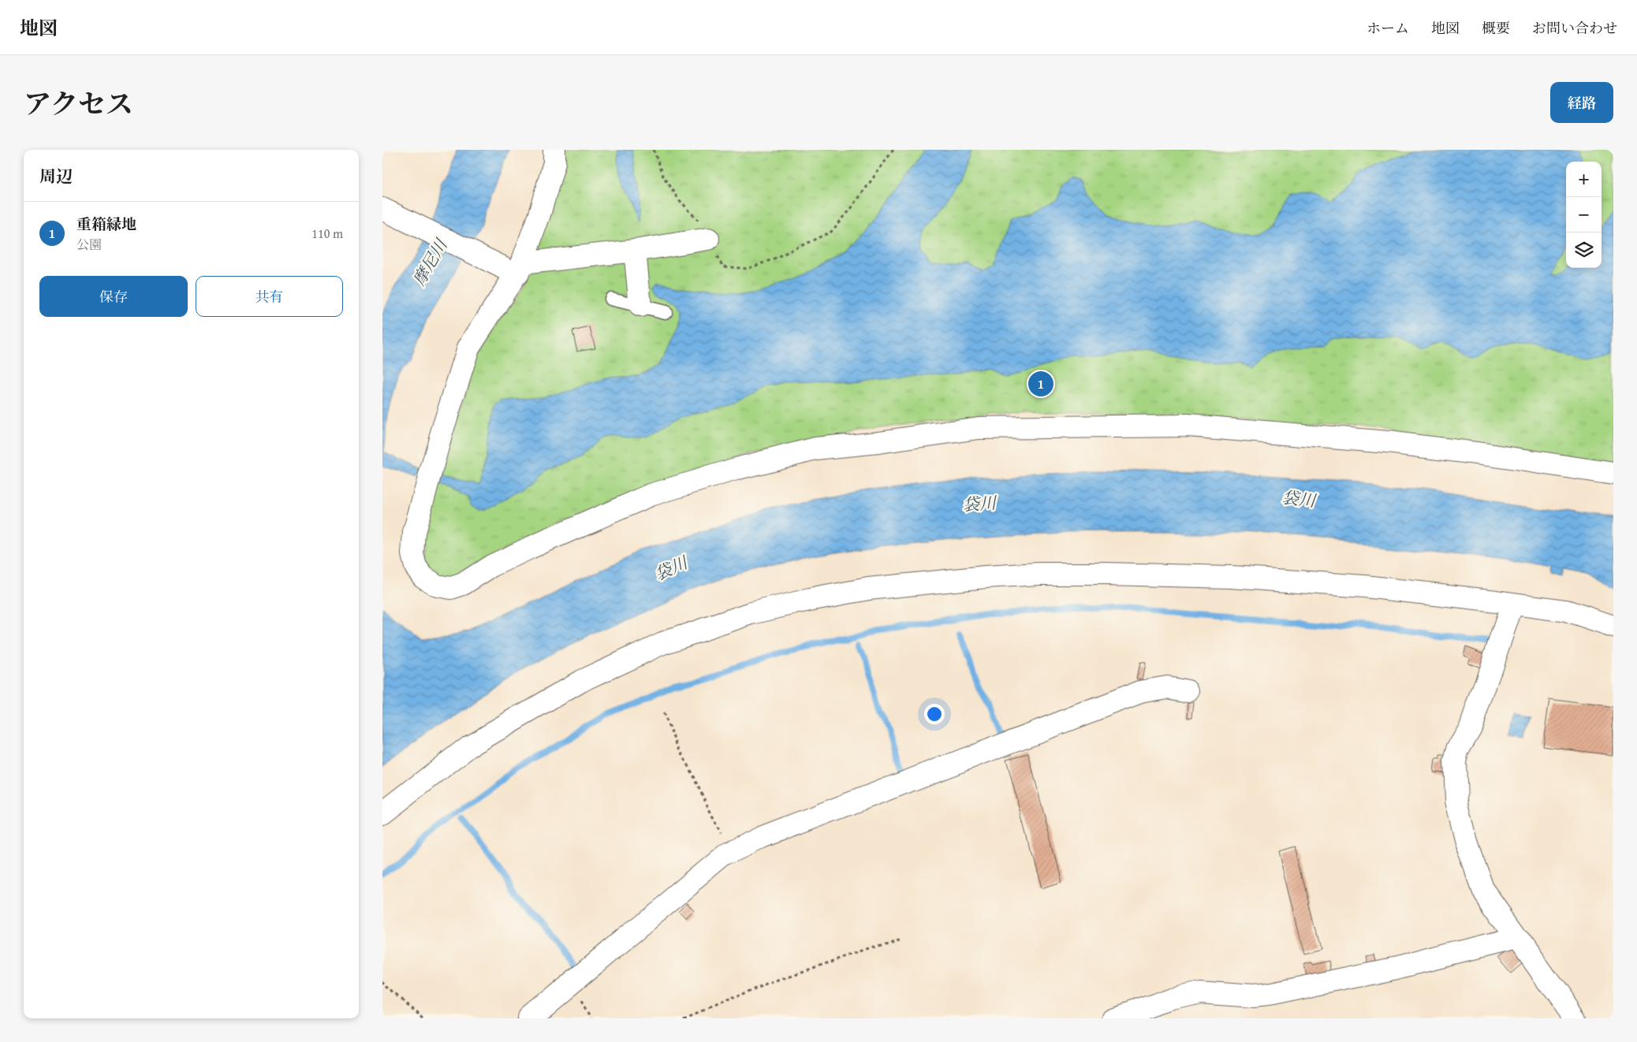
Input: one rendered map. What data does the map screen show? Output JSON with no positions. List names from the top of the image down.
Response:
{
  "water": ["摩尼川", "袋川"],
  "page": {
    "header": "地図",
    "nav": [
      "ホーム",
      "地図",
      "概要",
      "お問い合わせ"
    ],
    "title": "アクセス",
    "buttons": [
      "経路",
      ["保存", "共有"]
    ],
    "heading": "周辺",
    "map_buttons": ["+", "−"],
    "list": [
      {
        "mark": "1",
        "name": "重箱緑地",
        "note": "公園",
        "value": "110 m"
      }
    ],
    "pins": "1"
  }
}
